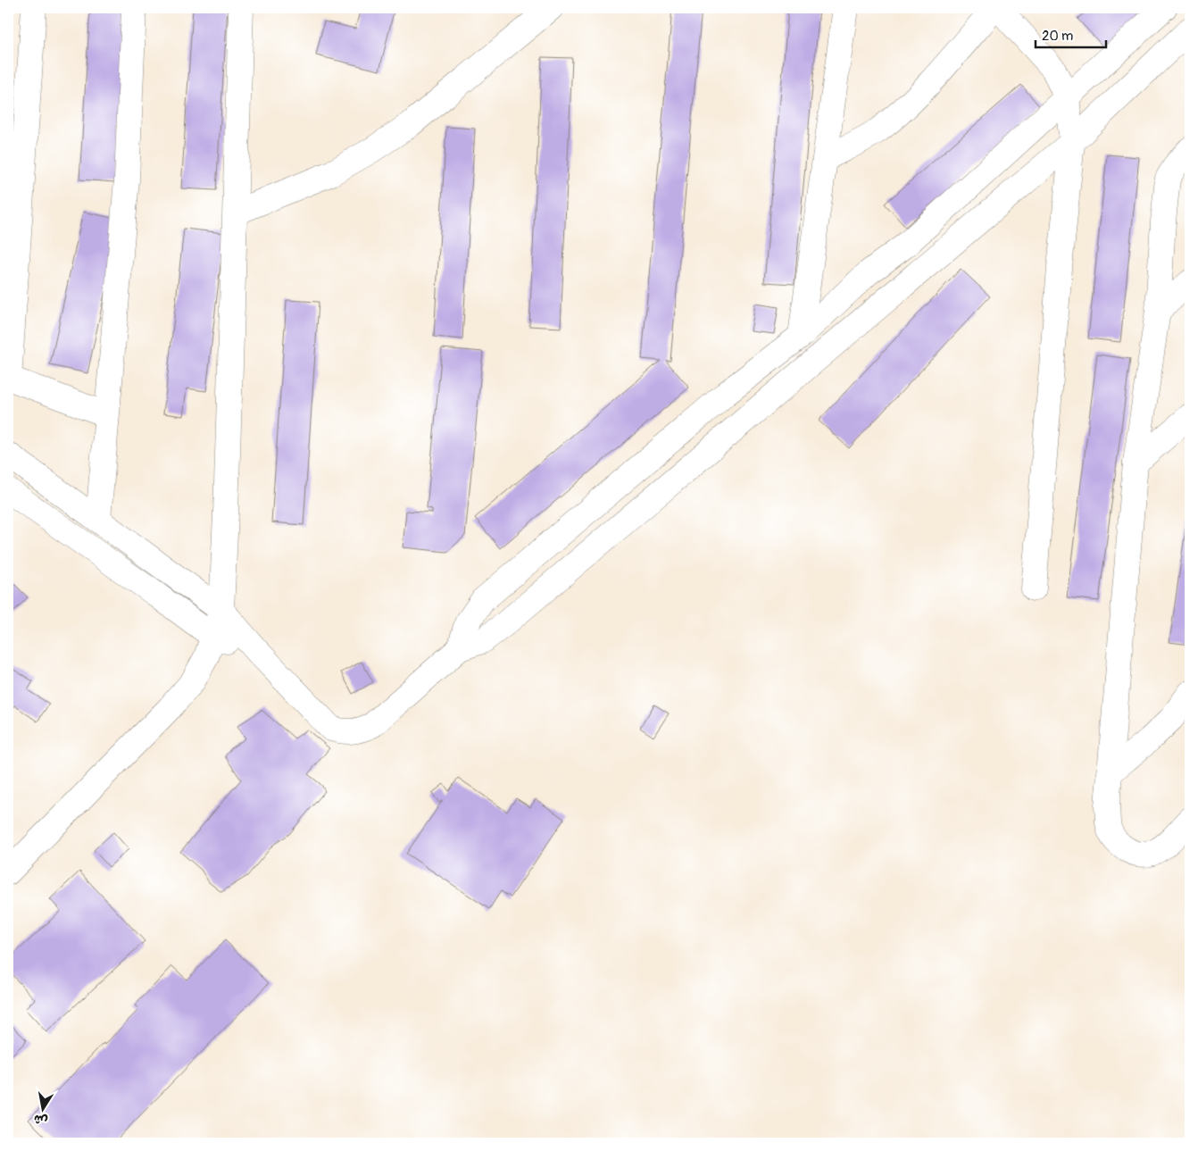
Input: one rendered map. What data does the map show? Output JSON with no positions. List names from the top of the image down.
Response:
{
  "scale_bar": "20 m",
  "north": "bottom"
}
